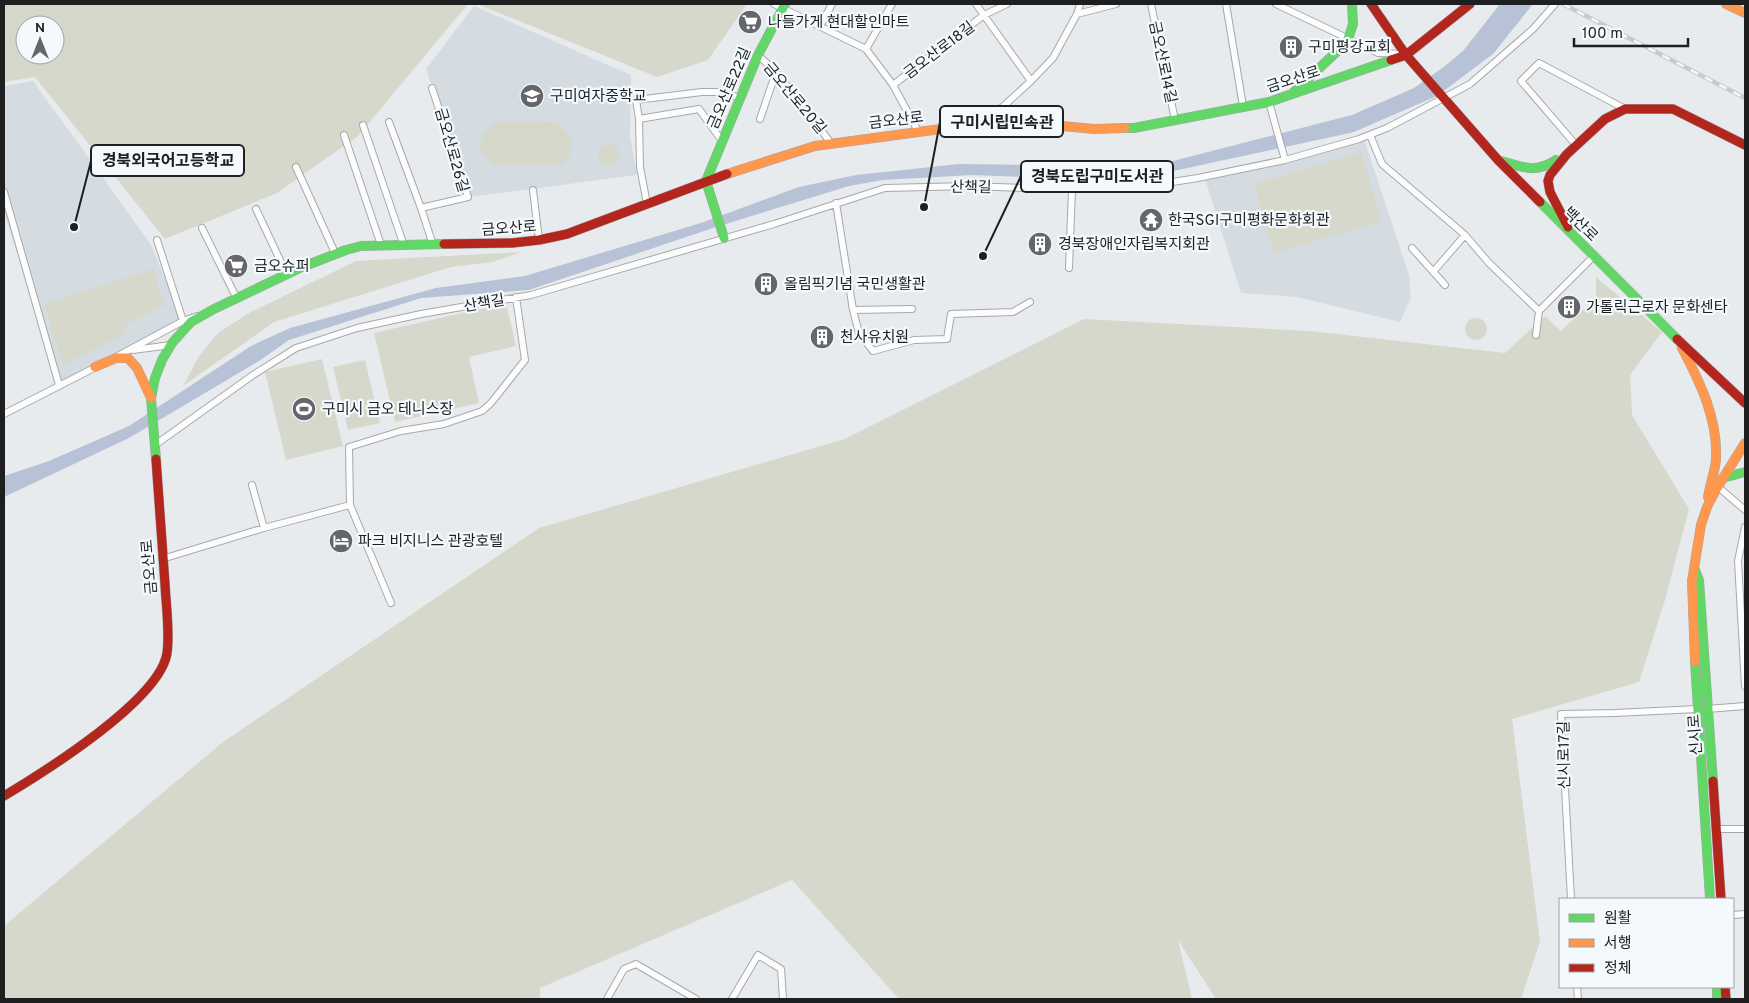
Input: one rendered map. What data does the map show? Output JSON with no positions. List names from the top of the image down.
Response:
{
  "streets": {
    "street": [
      "금오산로18길",
      "금오산로14길",
      "금오산로",
      "금오산로22길",
      "금오산로20길",
      "금오산로26길",
      "산책길",
      "백산로",
      "신시로",
      "신시로17길"
    ]
  },
  "crossings": [
    ["금오산로18길", "금오산로"],
    ["금오산로18길", "금오산로22길"],
    ["금오산로14길", "금오산로"],
    ["금오산로", "금오산로22길"],
    ["금오산로", "금오산로20길"],
    ["금오산로", "산책길"],
    ["금오산로", "백산로"],
    ["금오산로22길", "금오산로20길"],
    ["산책길", "백산로"],
    ["신시로", "신시로17길"]
  ],
  "places": {
    "supermarket": ["나들가게 현대할인마트", "금오슈퍼"],
    "building": [
      "구미평강교회",
      "경북장애인자립복지회관",
      "올림픽기념 국민생활관",
      "가톨릭근로자 문화센타",
      "천사유치원"
    ],
    "school or university": ["구미여자중학교"],
    "other": ["구미시립민속관", "경북외국어고등학교", "경북도립구미도서관"],
    "temple": ["한국SGI구미평화문화회관"],
    "sports": ["구미시 금오 테니스장"],
    "hotel": ["파크 비지니스 관광호텔"]
  },
  "legend": ["원활", "서행", "정체"],
  "scale_bar": "100 m",
  "north": "top"
}
